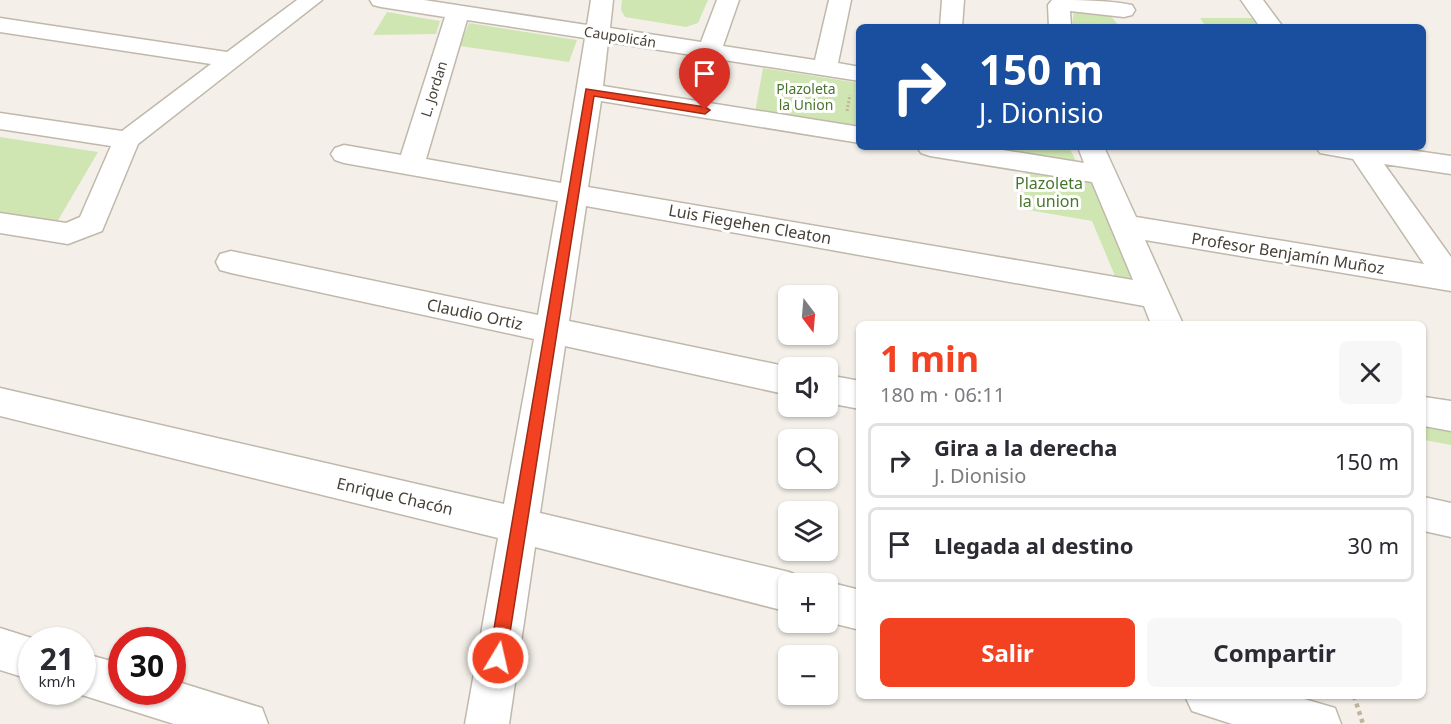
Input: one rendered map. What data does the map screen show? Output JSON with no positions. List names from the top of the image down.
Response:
{
  "streets": {
    "street": [
      "Caupolicán",
      "L. Jordan",
      "Luis Fiegehen Cleaton",
      "Profesor Benjamín Muñoz",
      "Claudio Ortiz",
      "Enrique Chacón"
    ]
  },
  "crossings": [
    ["Caupolicán", "L. Jordan"],
    ["L. Jordan", "Luis Fiegehen Cleaton"]
  ],
  "parks": ["Plazoleta la Union", "Plazoleta la union"],
  "north": "bottom",
  "page": {
    "turn": ["150 m", "J. Dionisio"],
    "map_buttons": ["+", "−"],
    "heading": ["1 min", "180 m · 06:11"],
    "list": [
      {
        "name": "Gira a la derecha",
        "note": "J. Dionisio",
        "value": "150 m"
      },
      {
        "name": "Llegada al destino",
        "value": "30 m"
      }
    ],
    "buttons": ["Salir", "Compartir"],
    "speed": "21 km/h",
    "limit": "30"
  }
}
